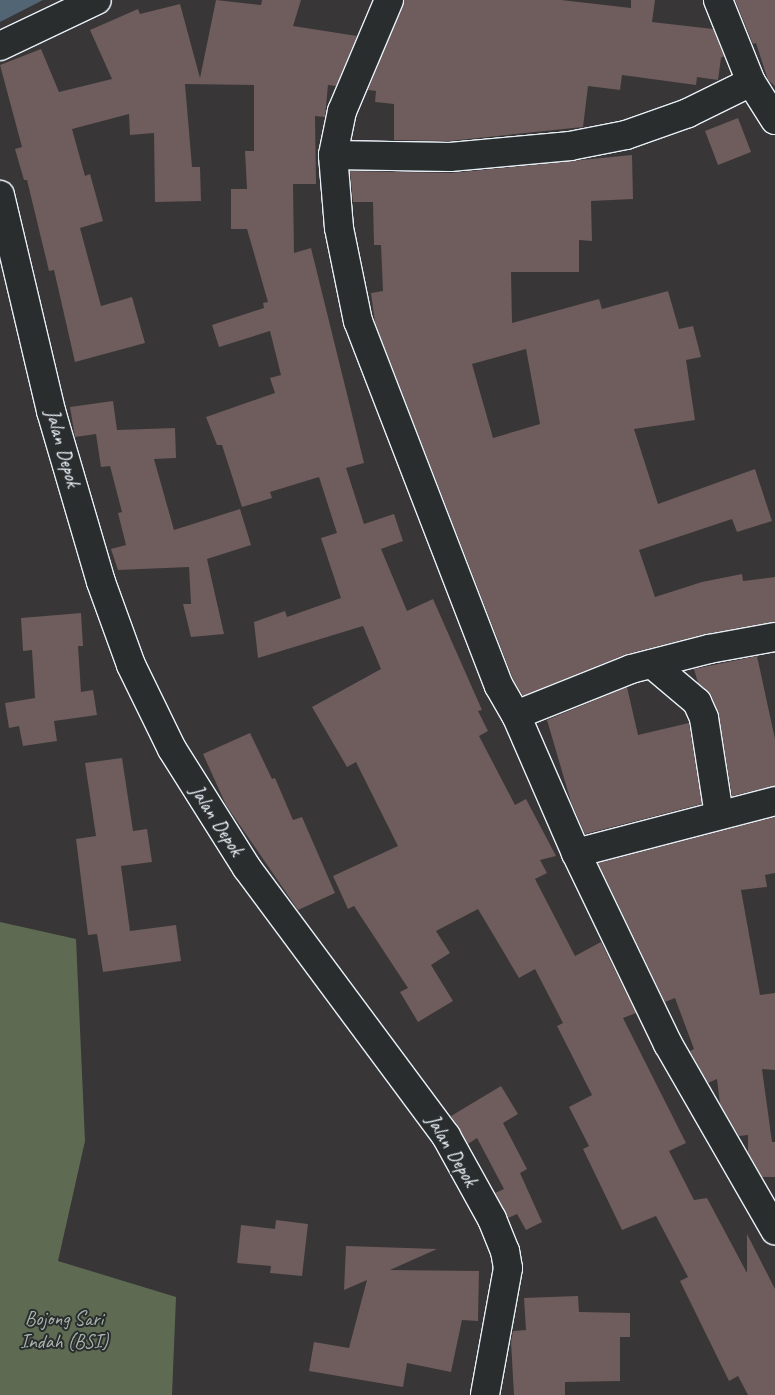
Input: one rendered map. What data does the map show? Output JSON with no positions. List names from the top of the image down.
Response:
{
  "streets": {
    "street": ["Jalan Depok"]
  },
  "parks": ["Bojong Sari Indah (BSI)"]
}
